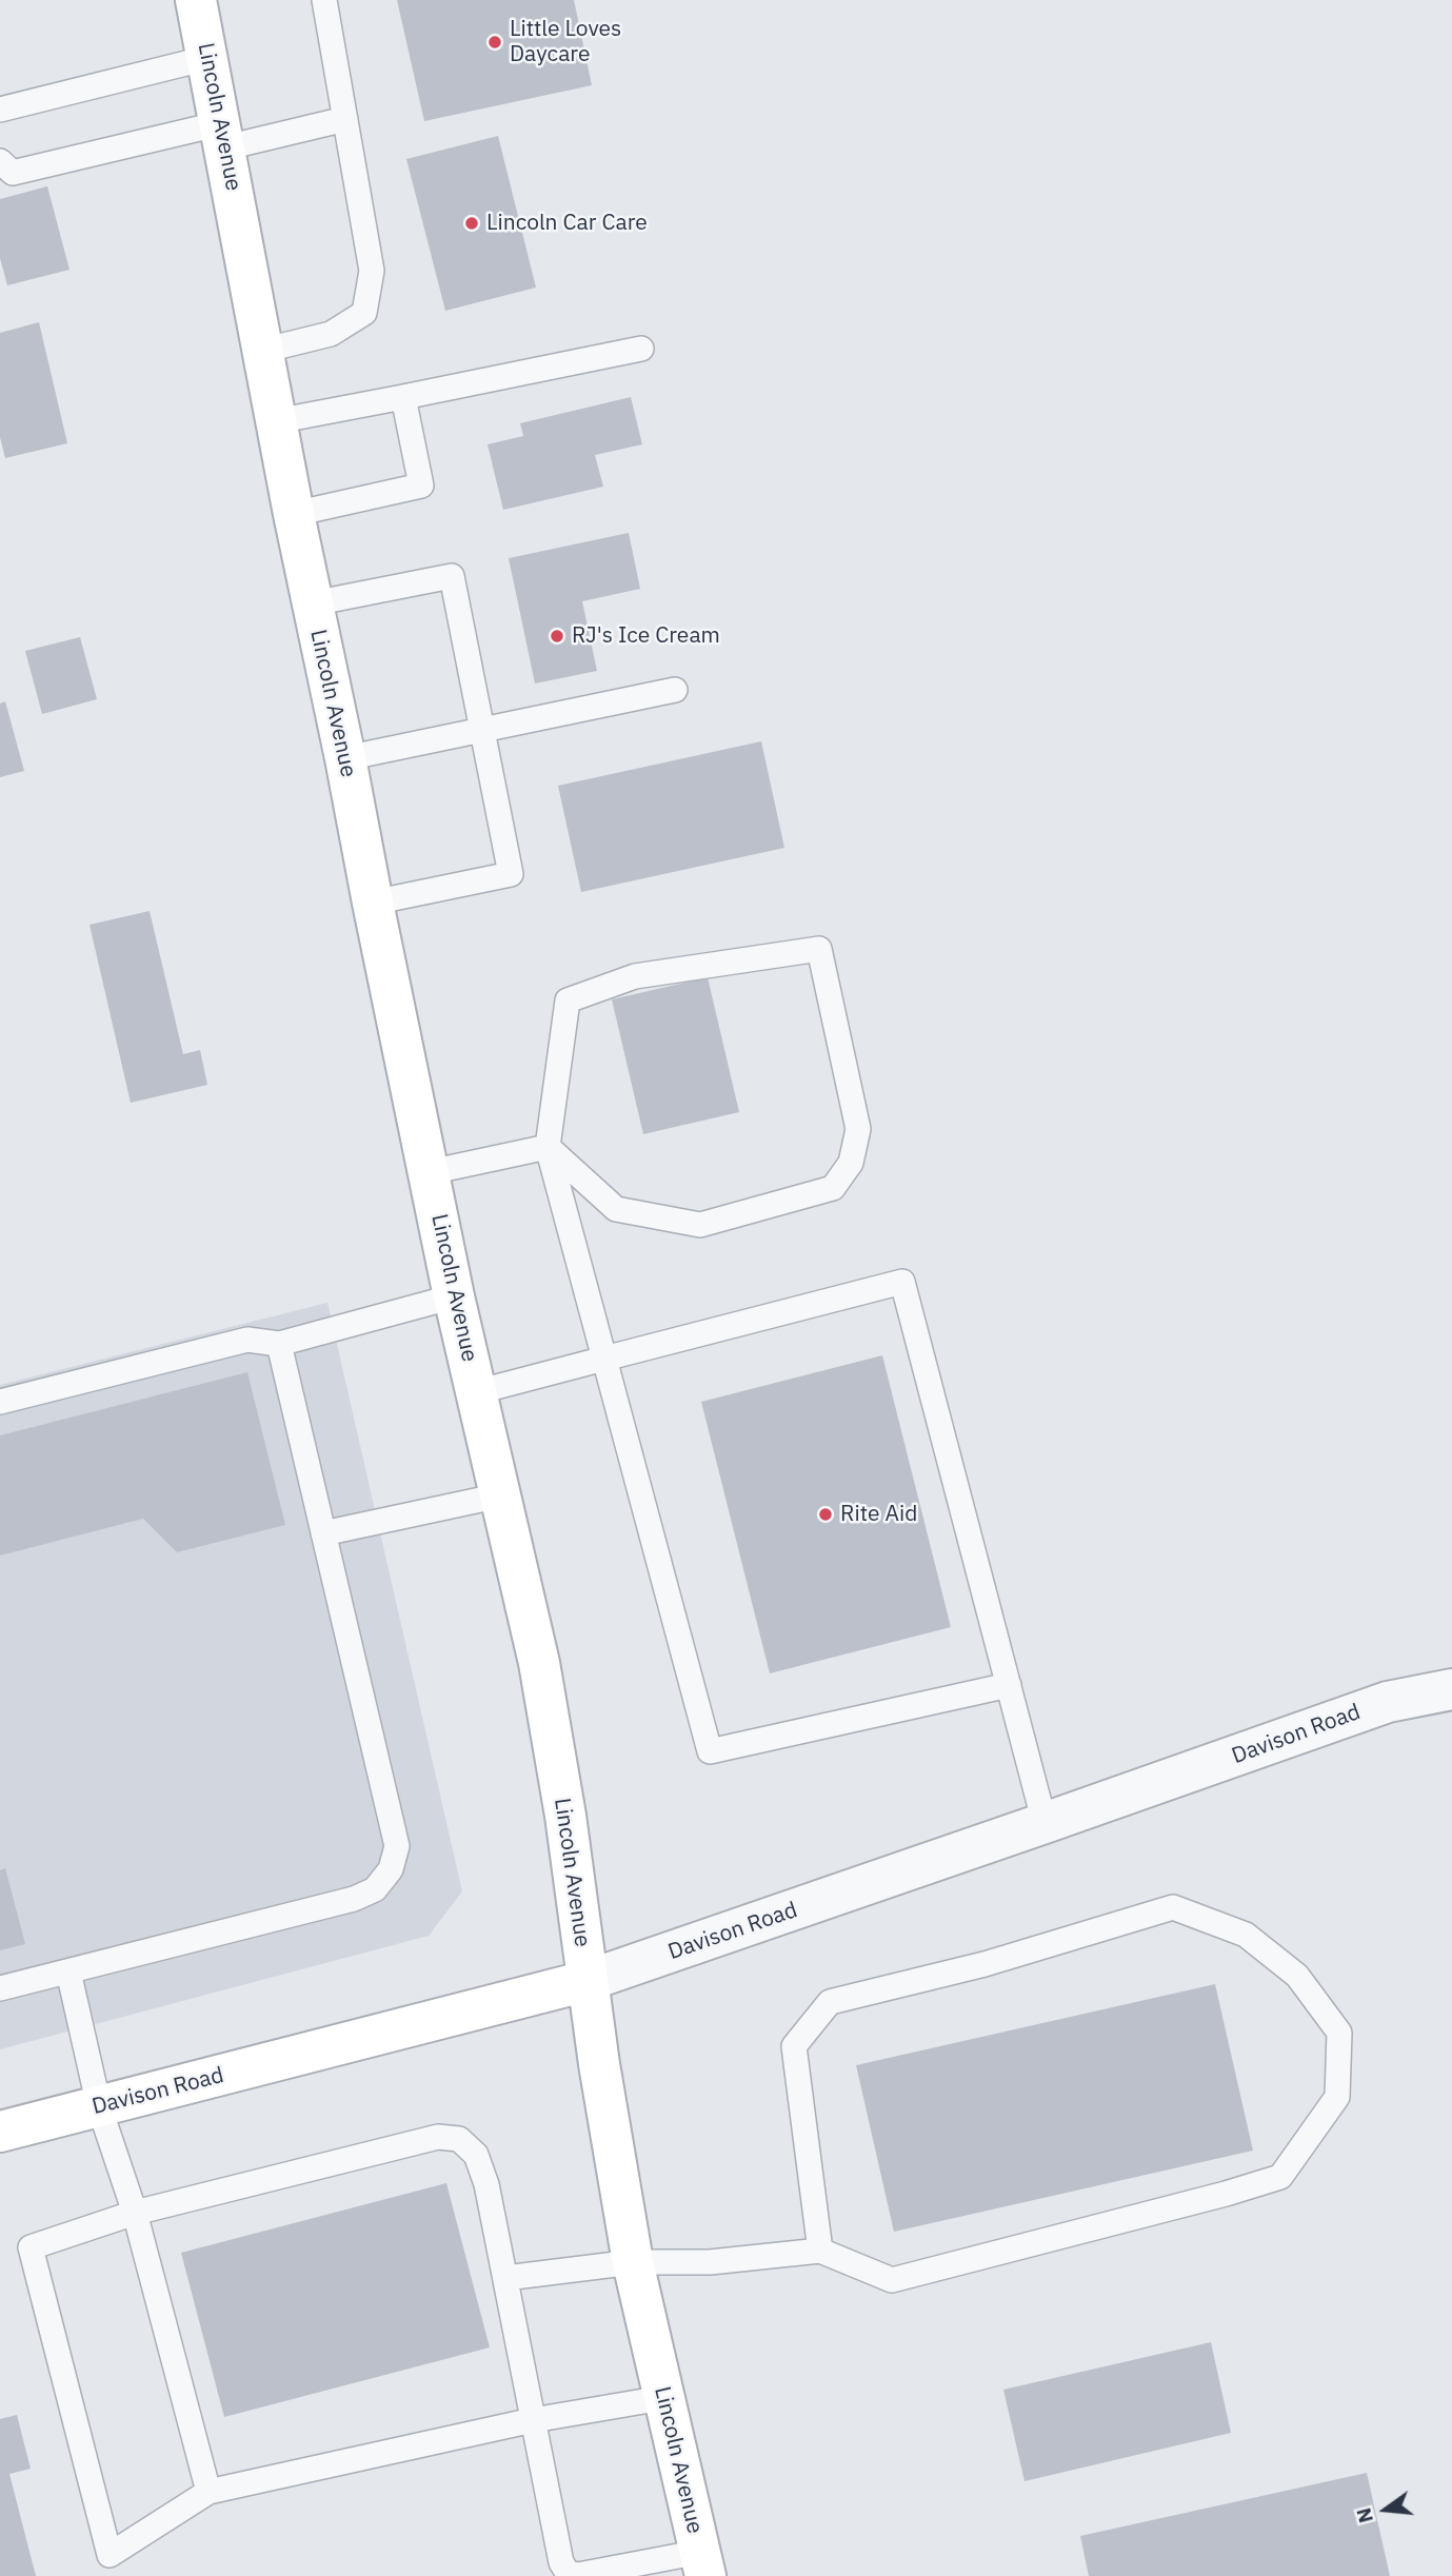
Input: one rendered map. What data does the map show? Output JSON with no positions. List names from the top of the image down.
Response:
{
  "streets": {
    "street": ["Lincoln Avenue", "Davison Road"]
  },
  "crossings": [
    ["Lincoln Avenue", "Davison Road"]
  ],
  "places": [
    "Little Loves Daycare",
    "Lincoln Car Care",
    "RJ's Ice Cream",
    "Rite Aid"
  ],
  "north": "left"
}
